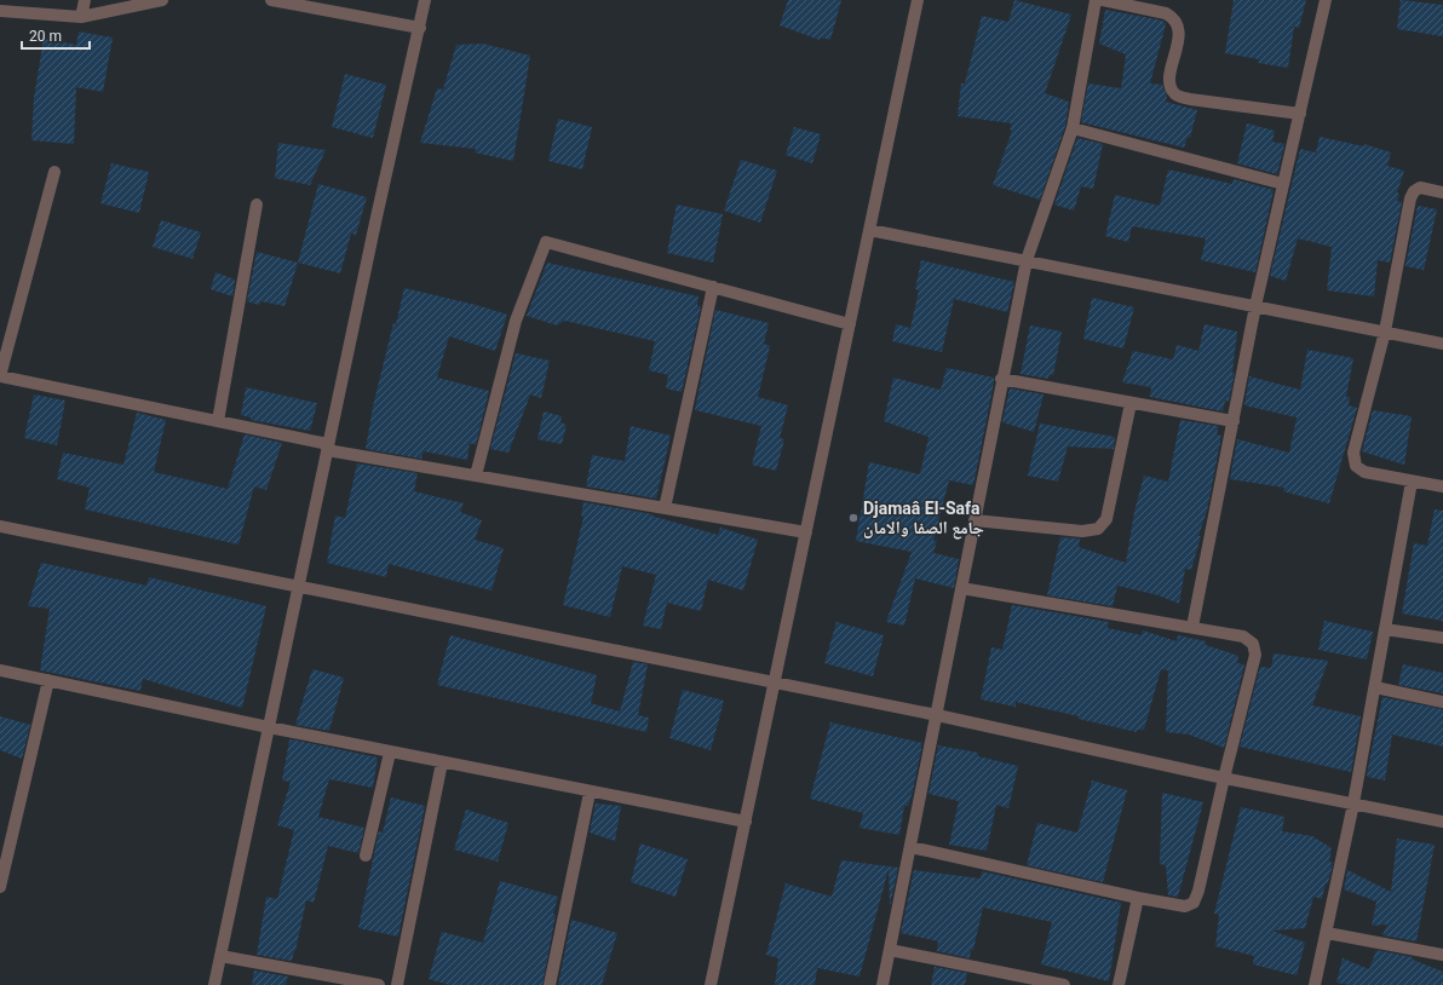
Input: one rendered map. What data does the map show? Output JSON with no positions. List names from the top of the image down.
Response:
{
  "places": ["Djamaâ El-Safa جامع الصفا والامان"],
  "scale_bar": "20 m"
}
